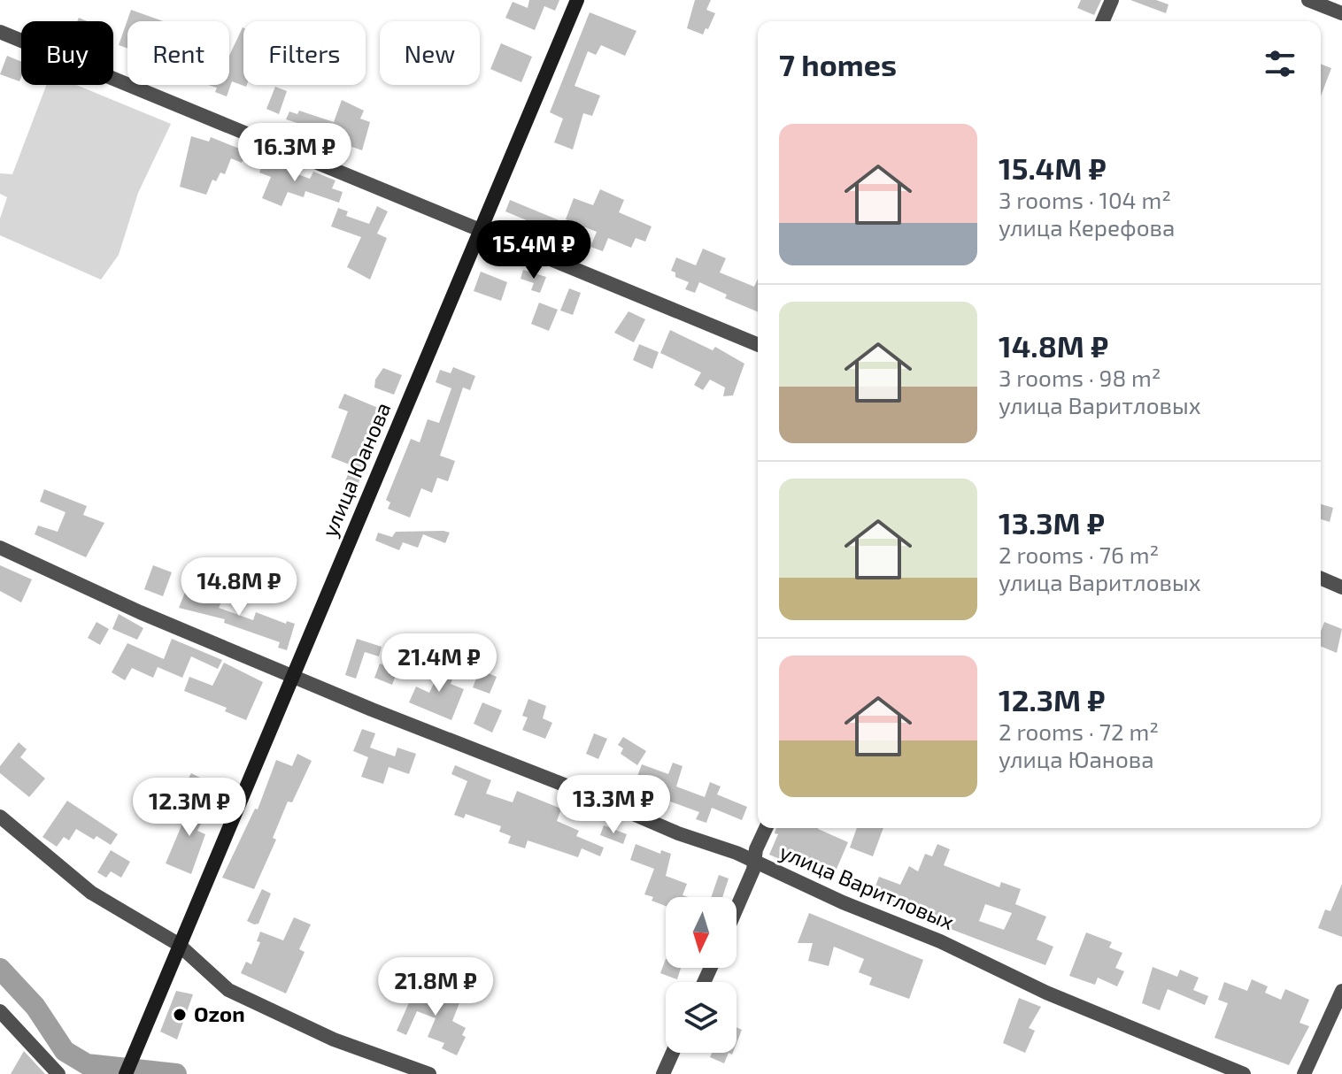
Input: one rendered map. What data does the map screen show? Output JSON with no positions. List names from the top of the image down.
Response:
{
  "streets": {
    "street": ["улица Юанова", "улица Варитловых"]
  },
  "crossings": [
    ["улица Юанова", "улица Варитловых"]
  ],
  "places": ["Ozon"],
  "north": "bottom",
  "page": {
    "chip": [
      "Buy",
      "Rent",
      "Filters",
      "New"
    ],
    "heading": "7 homes",
    "list": [
      {
        "name": "15.4M ₽",
        "note": "3 rooms · 104 m² · улица Керефова"
      },
      {
        "name": "14.8M ₽",
        "note": "3 rooms · 98 m² · улица Варитловых"
      },
      {
        "name": "13.3M ₽",
        "note": "2 rooms · 76 m² · улица Варитловых"
      },
      {
        "name": "12.3M ₽",
        "note": "2 rooms · 72 m² · улица Юанова"
      }
    ],
    "price": [
      "16.3M ₽",
      "15.4M ₽",
      "14.8M ₽",
      "21.4M ₽",
      "13.3M ₽",
      "12.3M ₽",
      "21.8M ₽"
    ]
  }
}
